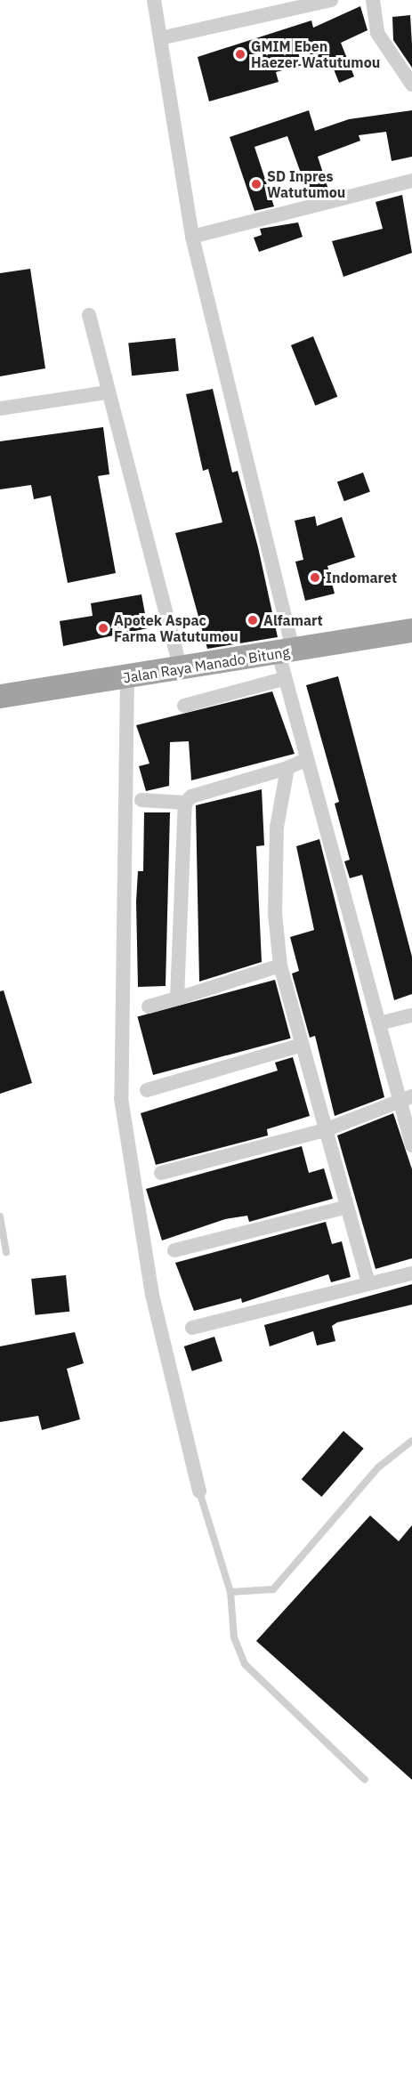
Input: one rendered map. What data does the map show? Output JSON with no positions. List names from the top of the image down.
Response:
{
  "streets": {
    "highway": ["Jalan Raya Manado Bitung"]
  },
  "places": [
    "GMIM Eben Haezer Watutumou",
    "SD Inpres Watutumou",
    "Indomaret",
    "Alfamart",
    "Apotek Aspac Farma Watutumou"
  ]
}
